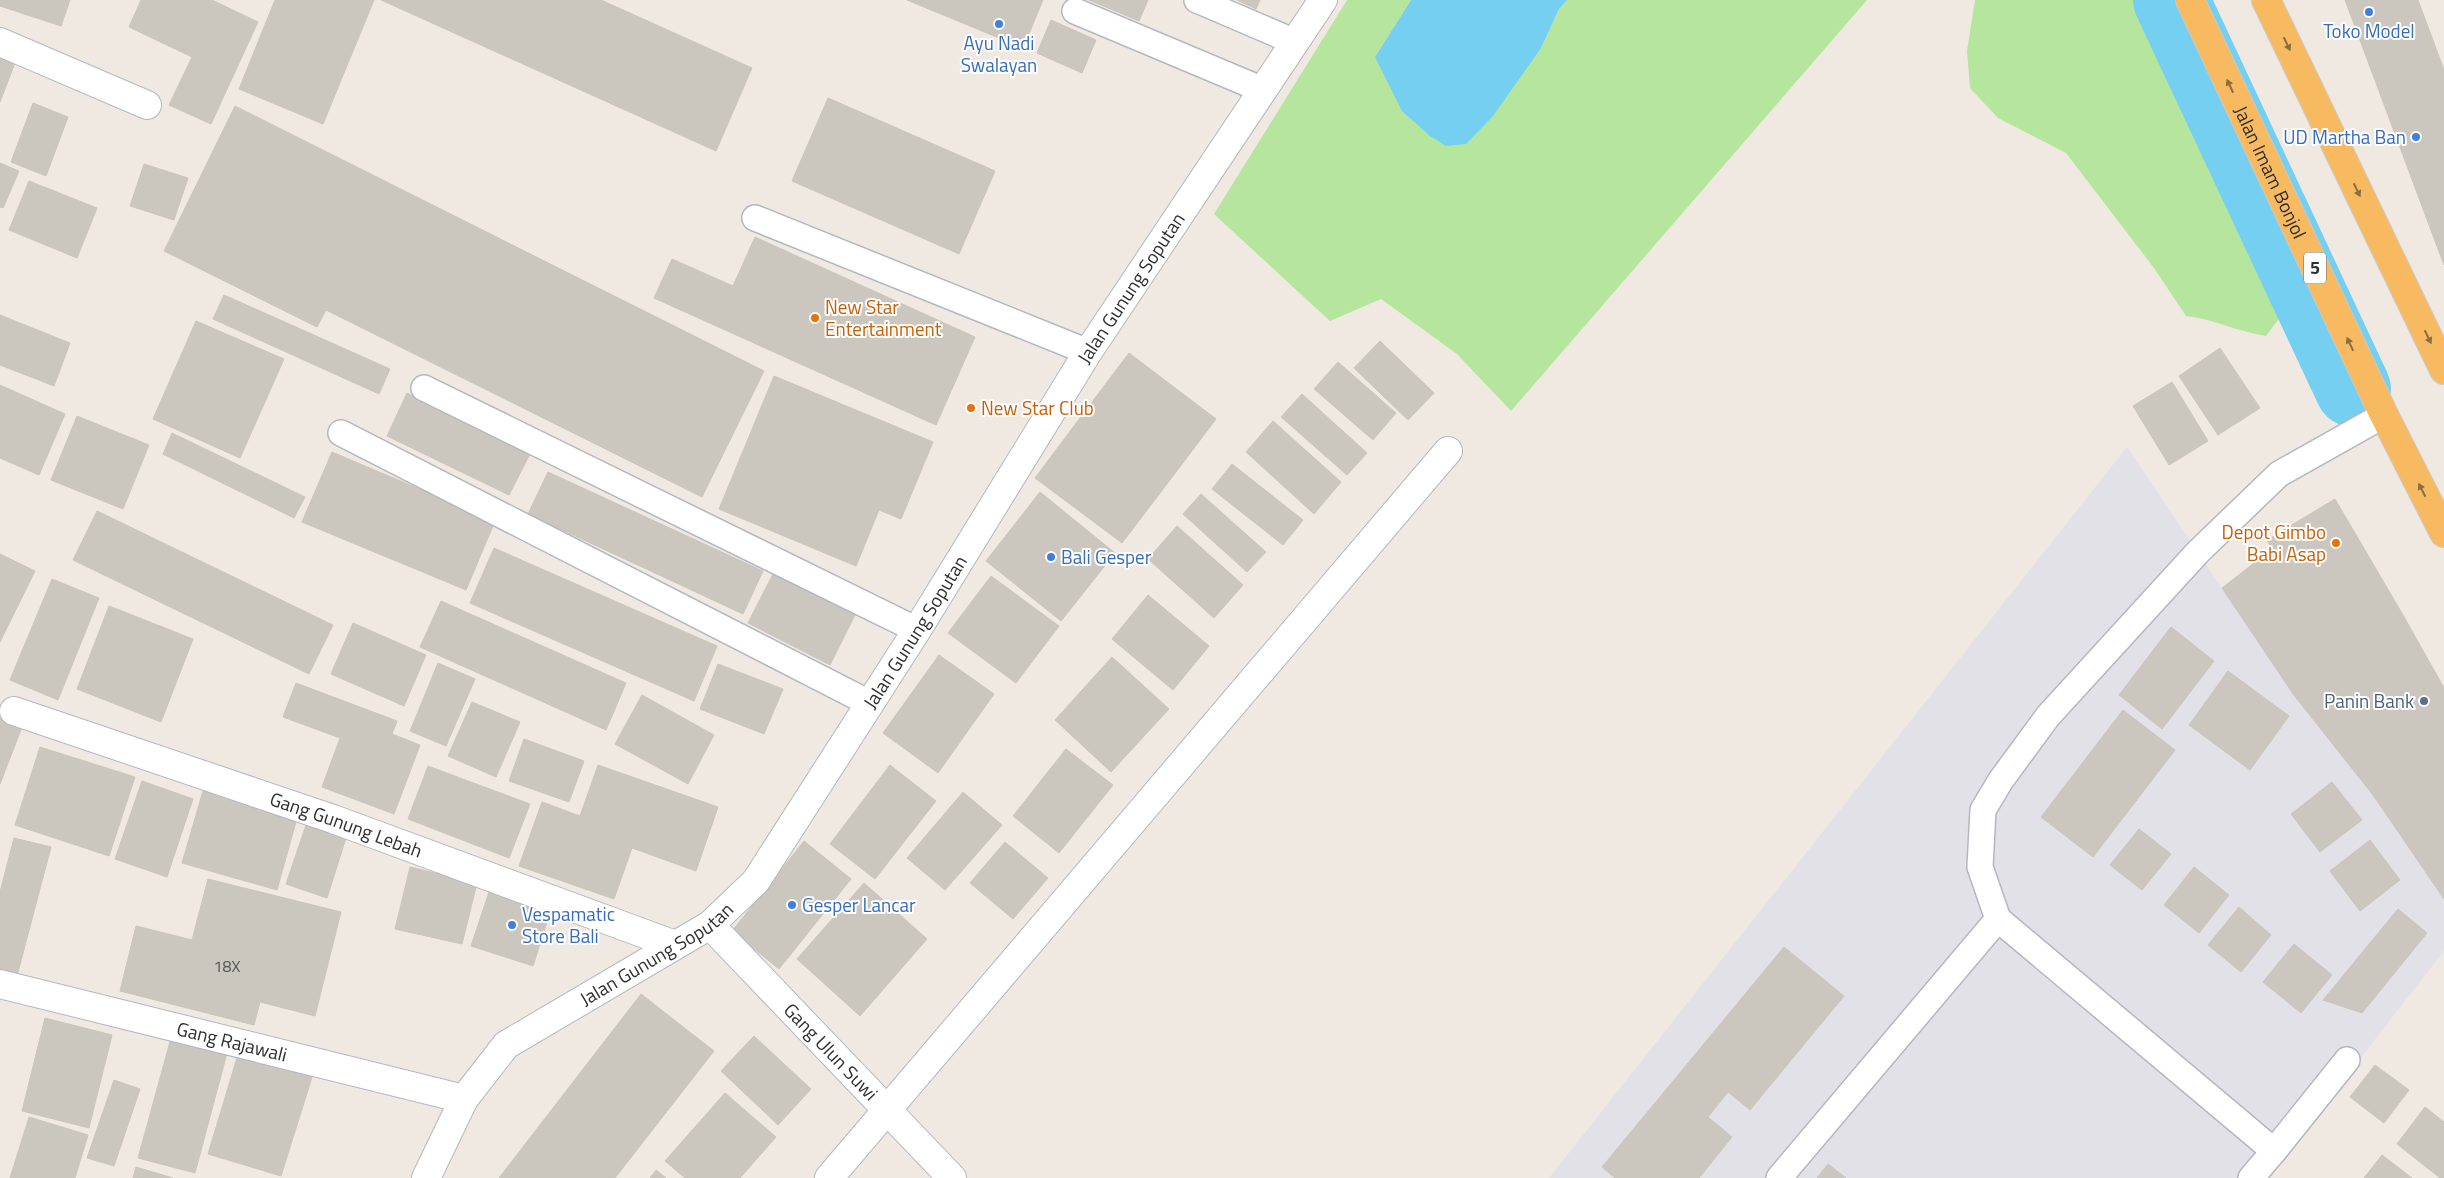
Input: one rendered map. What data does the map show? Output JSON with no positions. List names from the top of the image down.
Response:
{
  "streets": {
    "highway": ["Jalan Imam Bonjol", "5"],
    "street": [
      "Jalan Gunung Soputan",
      "Gang Gunung Lebah",
      "Gang Rajawali",
      "Gang Ulun Suwi"
    ]
  },
  "crossings": [
    ["Jalan Gunung Soputan", "Gang Gunung Lebah"],
    ["Jalan Gunung Soputan", "Gang Rajawali"],
    ["Jalan Gunung Soputan", "Gang Ulun Suwi"]
  ],
  "places": [
    "Toko Model",
    "Ayu Nadi Swalayan",
    "UD Martha Ban",
    "New Star Entertainment",
    "New Star Club",
    "Depot Gimbo Babi Asap",
    "Bali Gesper",
    "Panin Bank",
    "Gesper Lancar",
    "Vespamatic Store Bali"
  ],
  "house_numbers": ["18X"]
}
